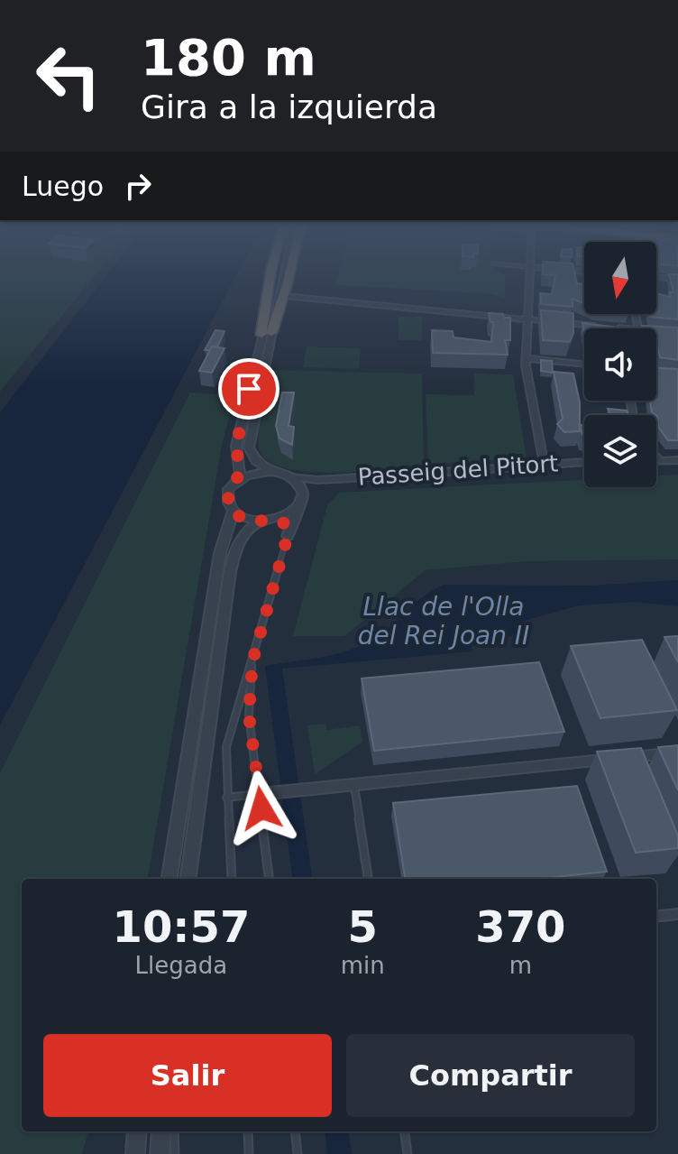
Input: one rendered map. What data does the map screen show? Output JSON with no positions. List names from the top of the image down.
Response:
{
  "streets": {
    "street": ["Passeig del Pitort"]
  },
  "water": ["Llac de l'Olla del Rei Joan II"],
  "north": "bottom",
  "page": {
    "turn": ["180 m", "Gira a la izquierda"],
    "then": "Luego",
    "eta": [
      "10:57",
      "Llegada",
      "5",
      "min",
      "370",
      "m"
    ],
    "buttons": ["Salir", "Compartir"]
  }
}
